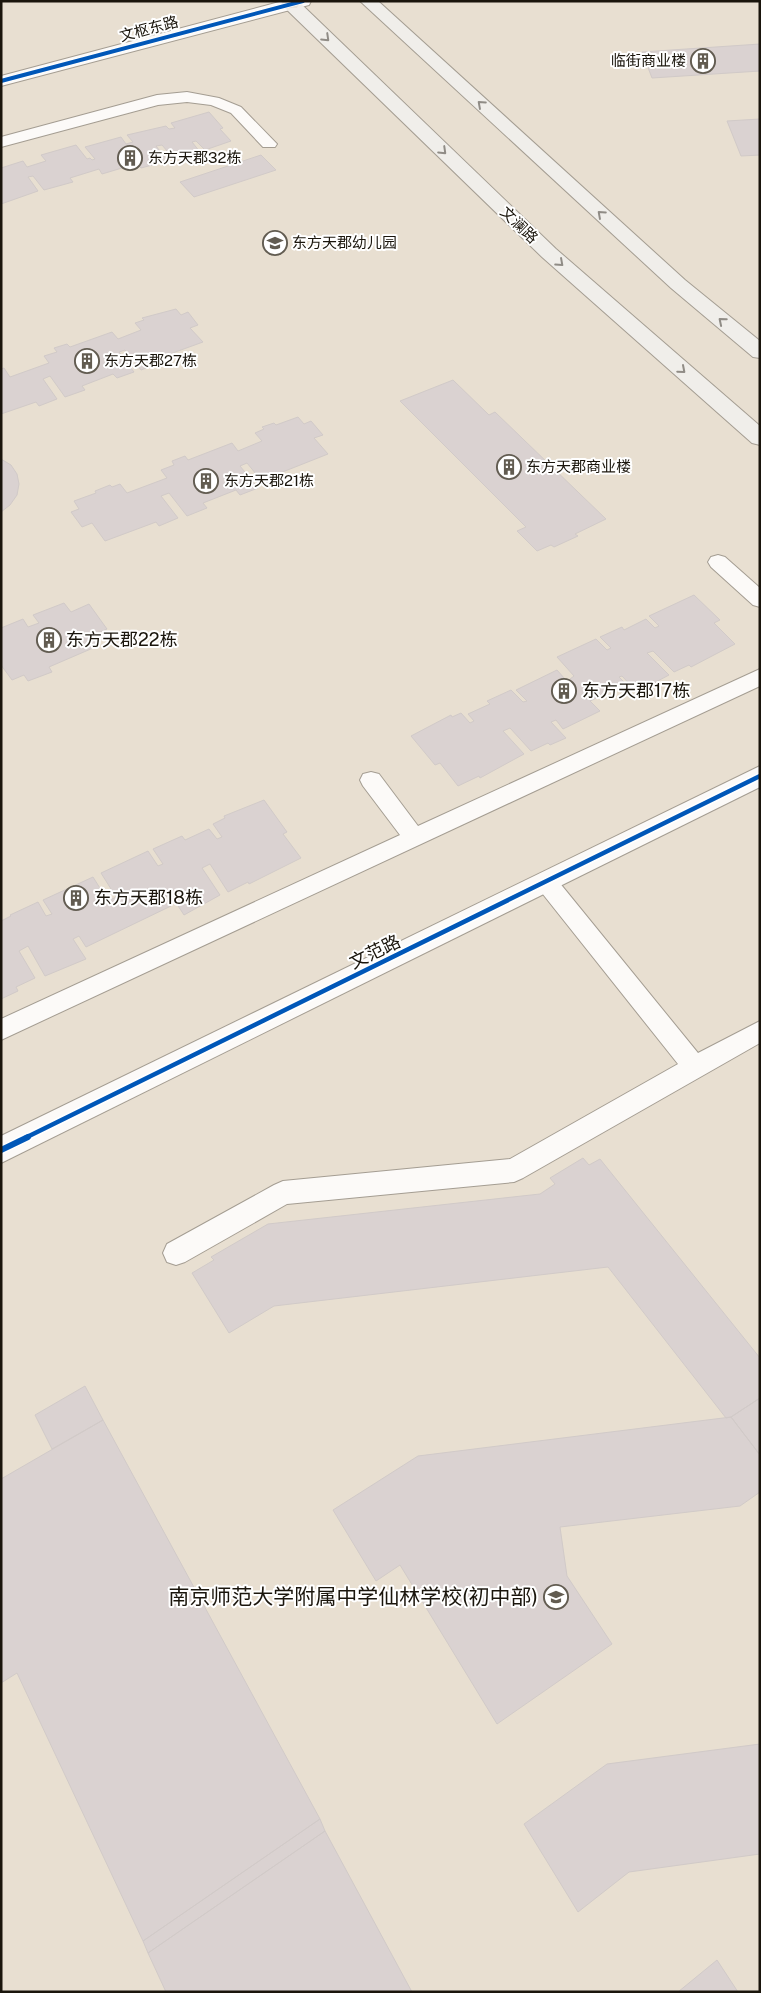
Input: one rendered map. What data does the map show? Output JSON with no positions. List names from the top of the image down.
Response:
{
  "streets": {
    "main road": ["文澜路"],
    "street": ["文枢东路", "文范路"]
  },
  "crossings": [
    ["文枢东路", "文澜路"]
  ],
  "places": {
    "building": [
      "临街商业楼",
      "东方天郡32栋",
      "东方天郡27栋",
      "东方天郡商业楼",
      "东方天郡21栋",
      "东方天郡22栋",
      "东方天郡17栋",
      "东方天郡18栋"
    ],
    "school or university": ["东方天郡幼儿园", "南京师范大学附属中学仙林学校(初中部)"]
  }
}
